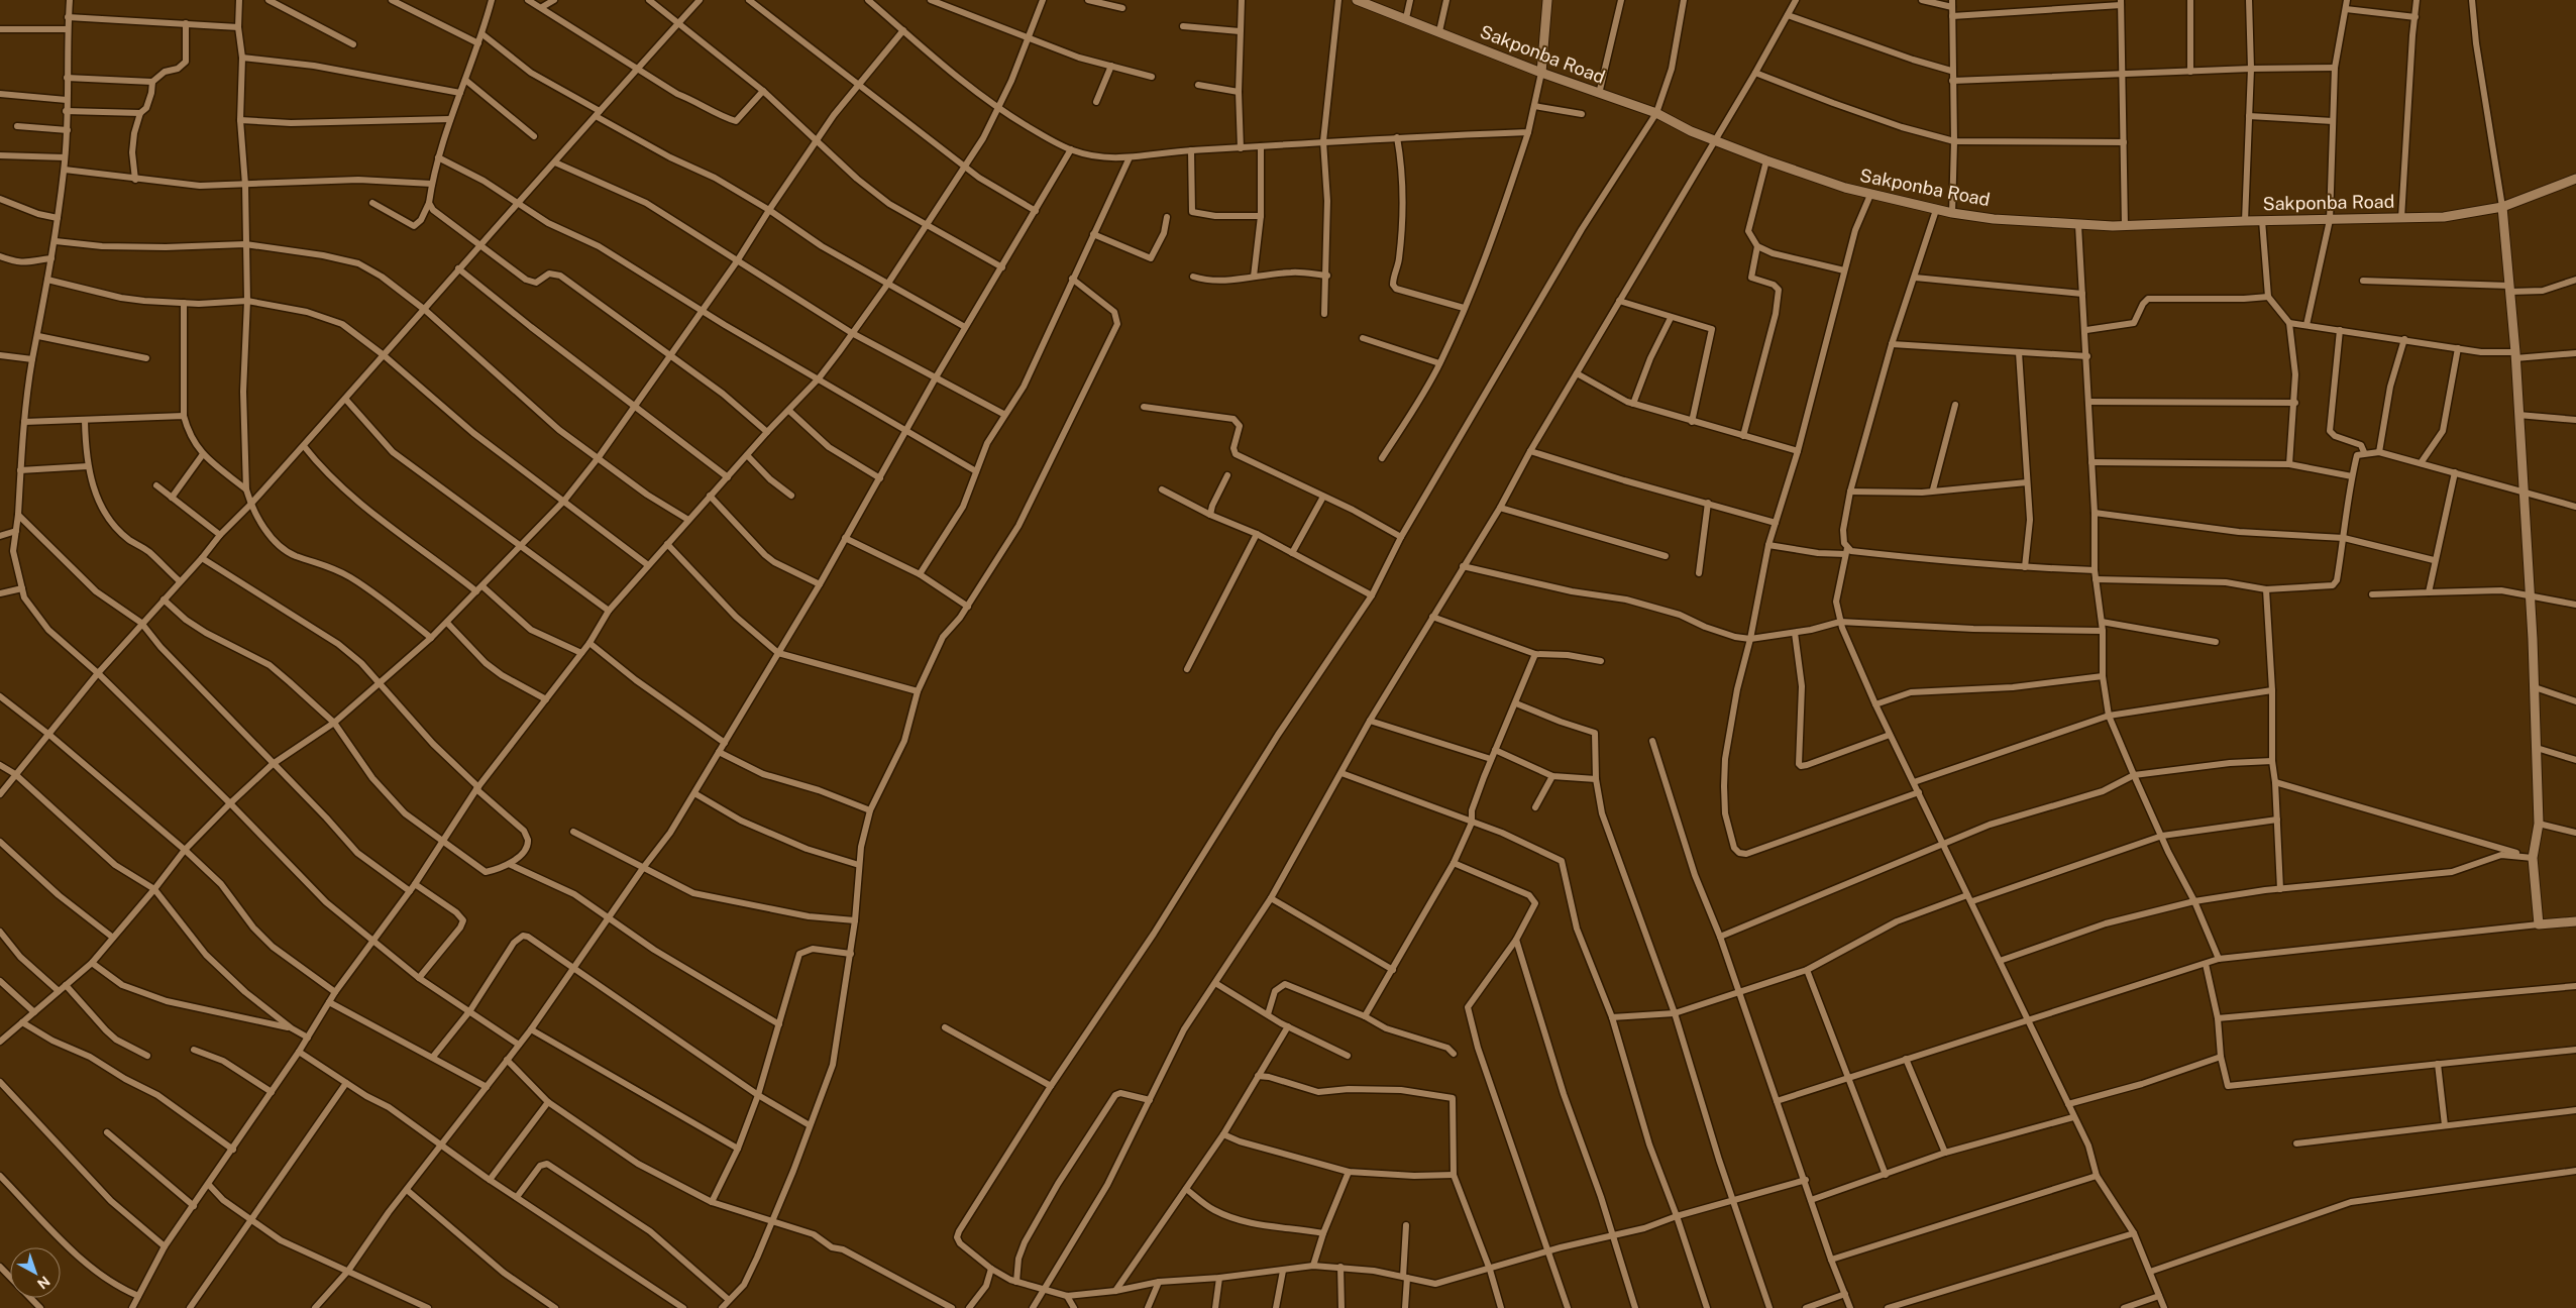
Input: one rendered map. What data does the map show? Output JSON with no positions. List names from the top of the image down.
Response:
{
  "streets": {
    "main road": ["Sakponba Road"]
  },
  "north": "bottom right"
}
